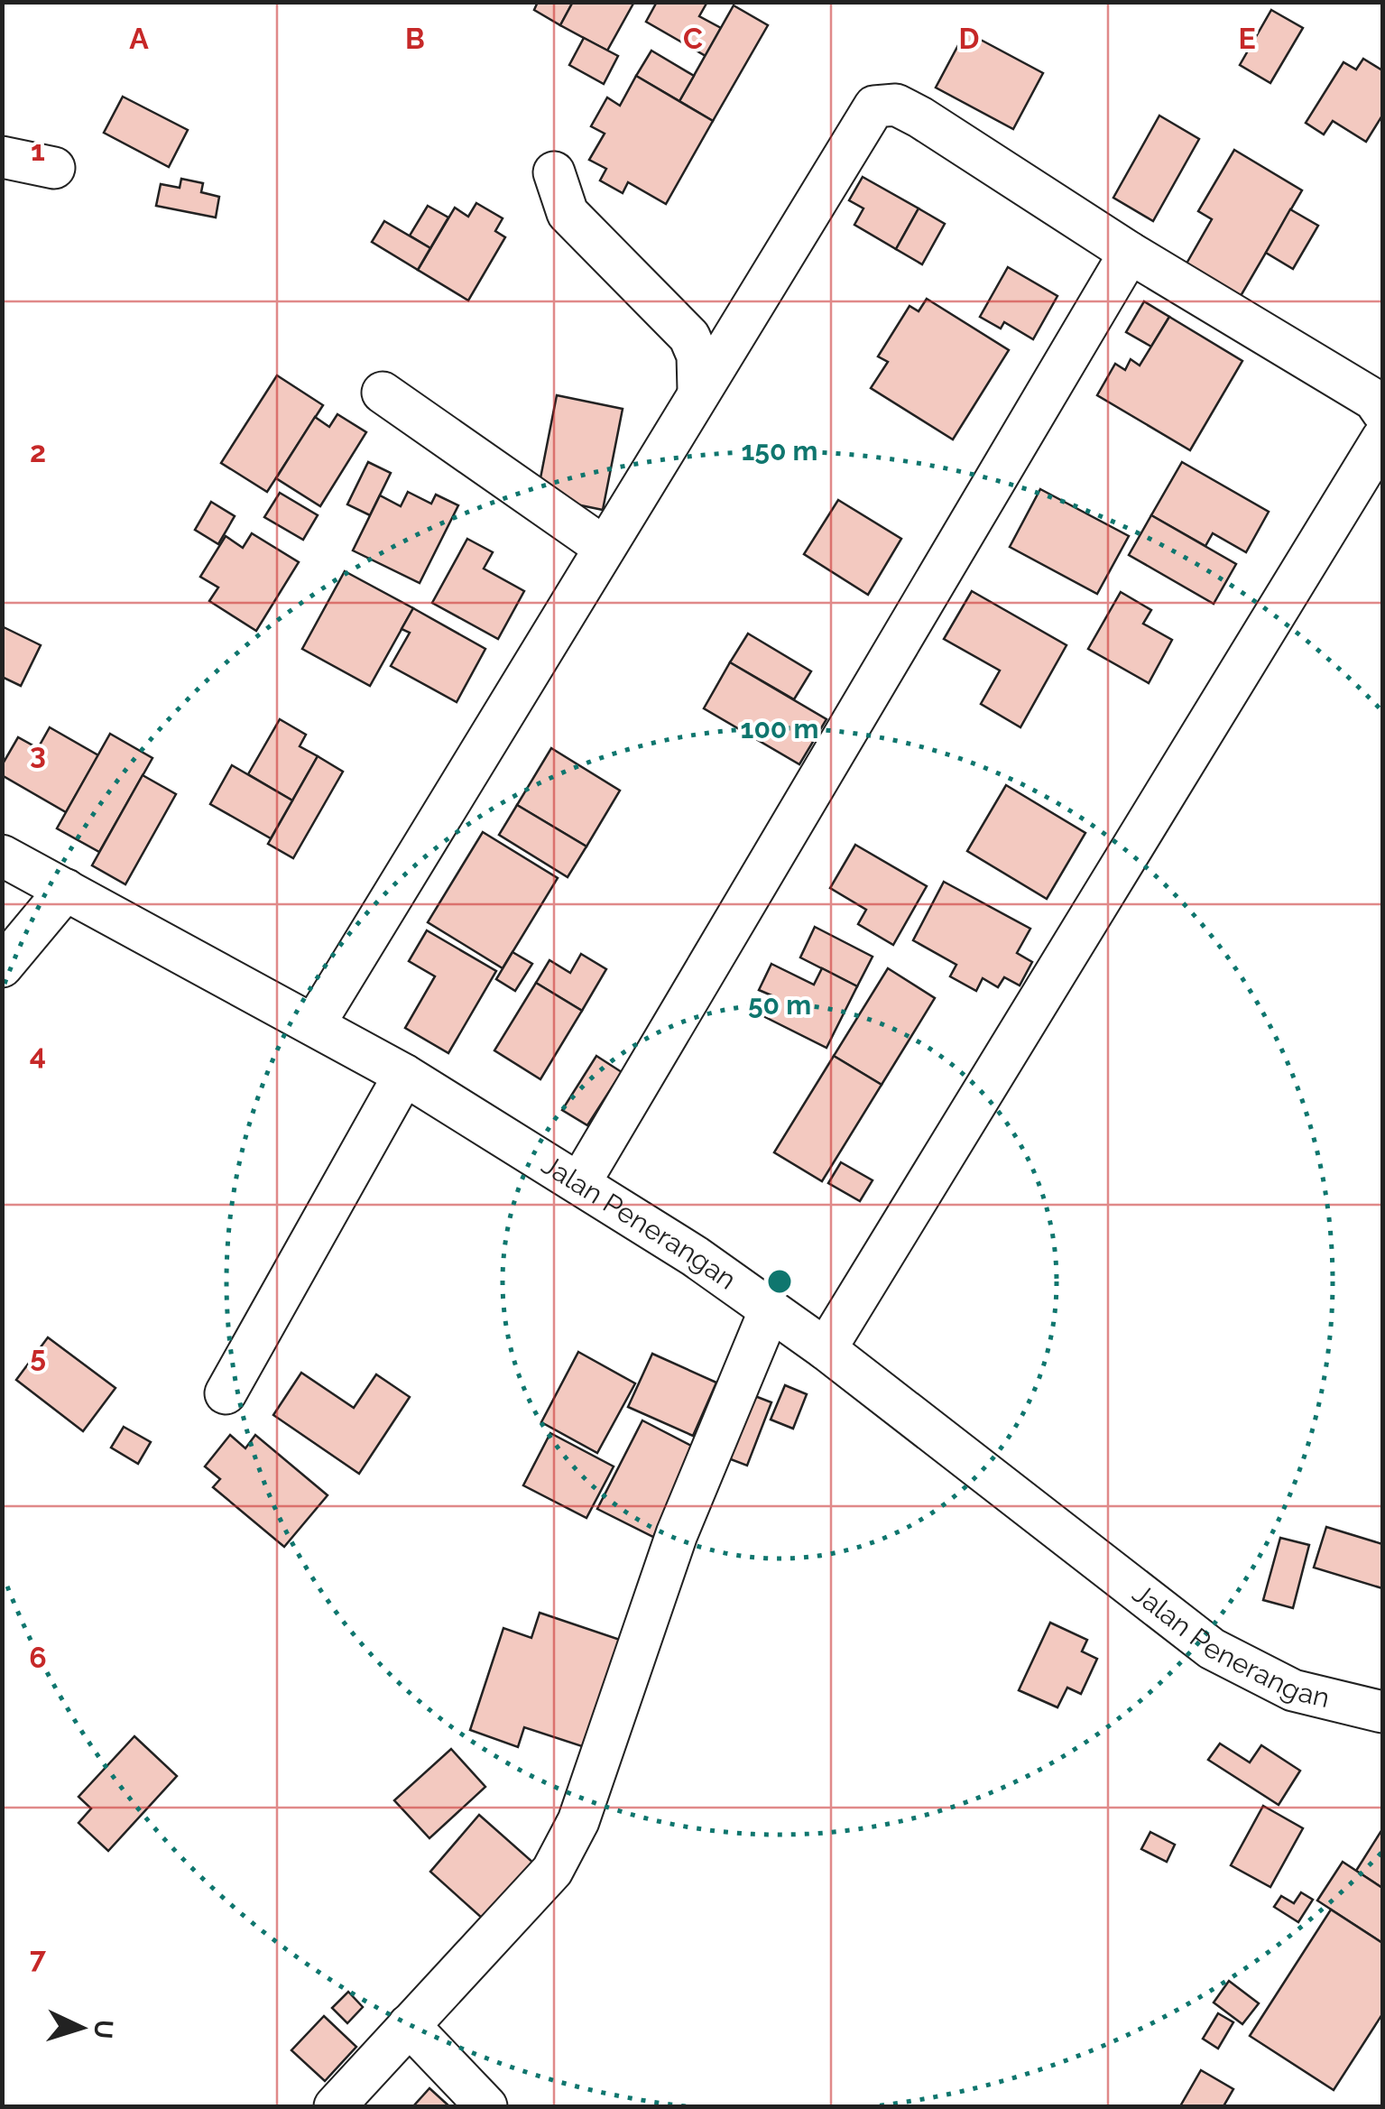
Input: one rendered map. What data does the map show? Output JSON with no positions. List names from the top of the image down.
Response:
{
  "streets": {
    "street": ["Jalan Penerangan"]
  },
  "north": "right",
  "grid": {
    "columns": [
      "A",
      "B",
      "C",
      "D",
      "E"
    ],
    "rows": [
      "1",
      "2",
      "3",
      "4",
      "5",
      "6",
      "7"
    ]
  },
  "rings": ["150 m", "100 m", "50 m"]
}
